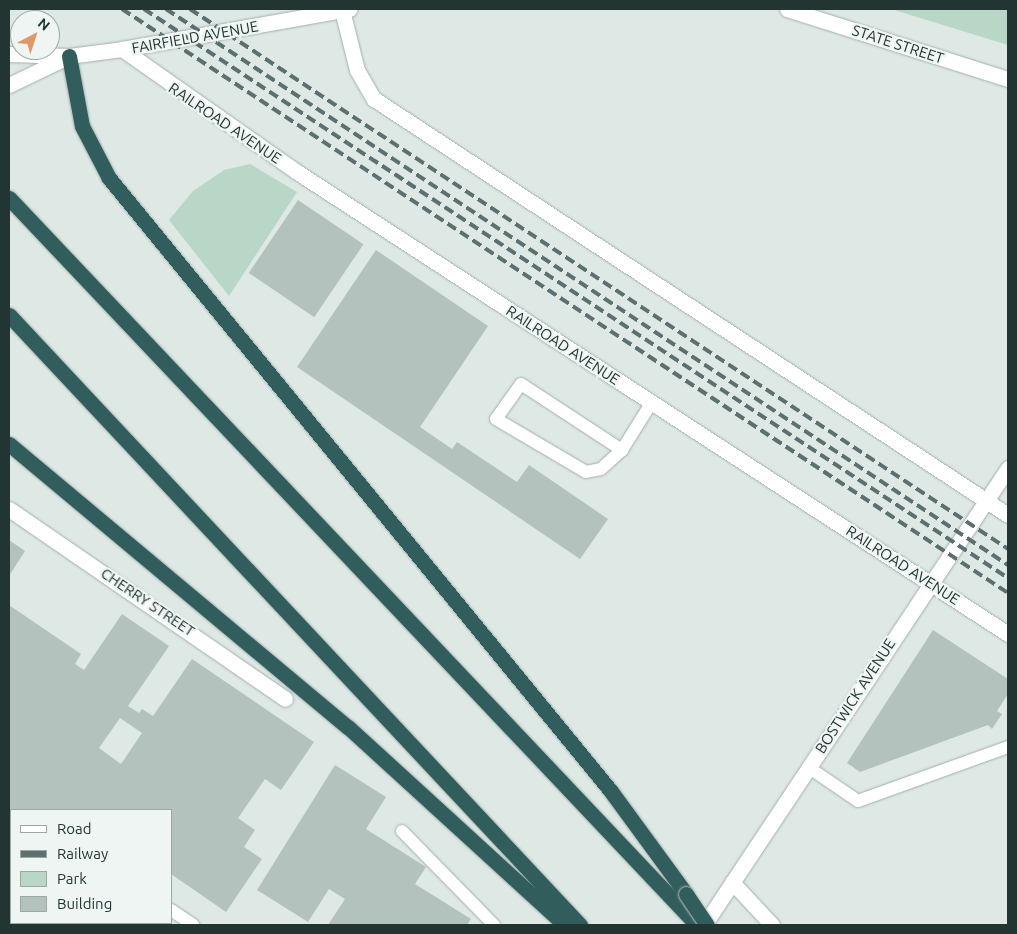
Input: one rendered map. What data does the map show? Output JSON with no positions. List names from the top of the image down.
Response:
{
  "streets": {
    "street": [
      "FAIRFIELD AVENUE",
      "STATE STREET",
      "RAILROAD AVENUE",
      "CHERRY STREET",
      "BOSTWICK AVENUE"
    ]
  },
  "crossings": [
    ["FAIRFIELD AVENUE", "RAILROAD AVENUE"],
    ["RAILROAD AVENUE", "BOSTWICK AVENUE"]
  ],
  "legend": [
    "Road",
    "Railway",
    "Park",
    "Building"
  ],
  "north": "top right"
}
